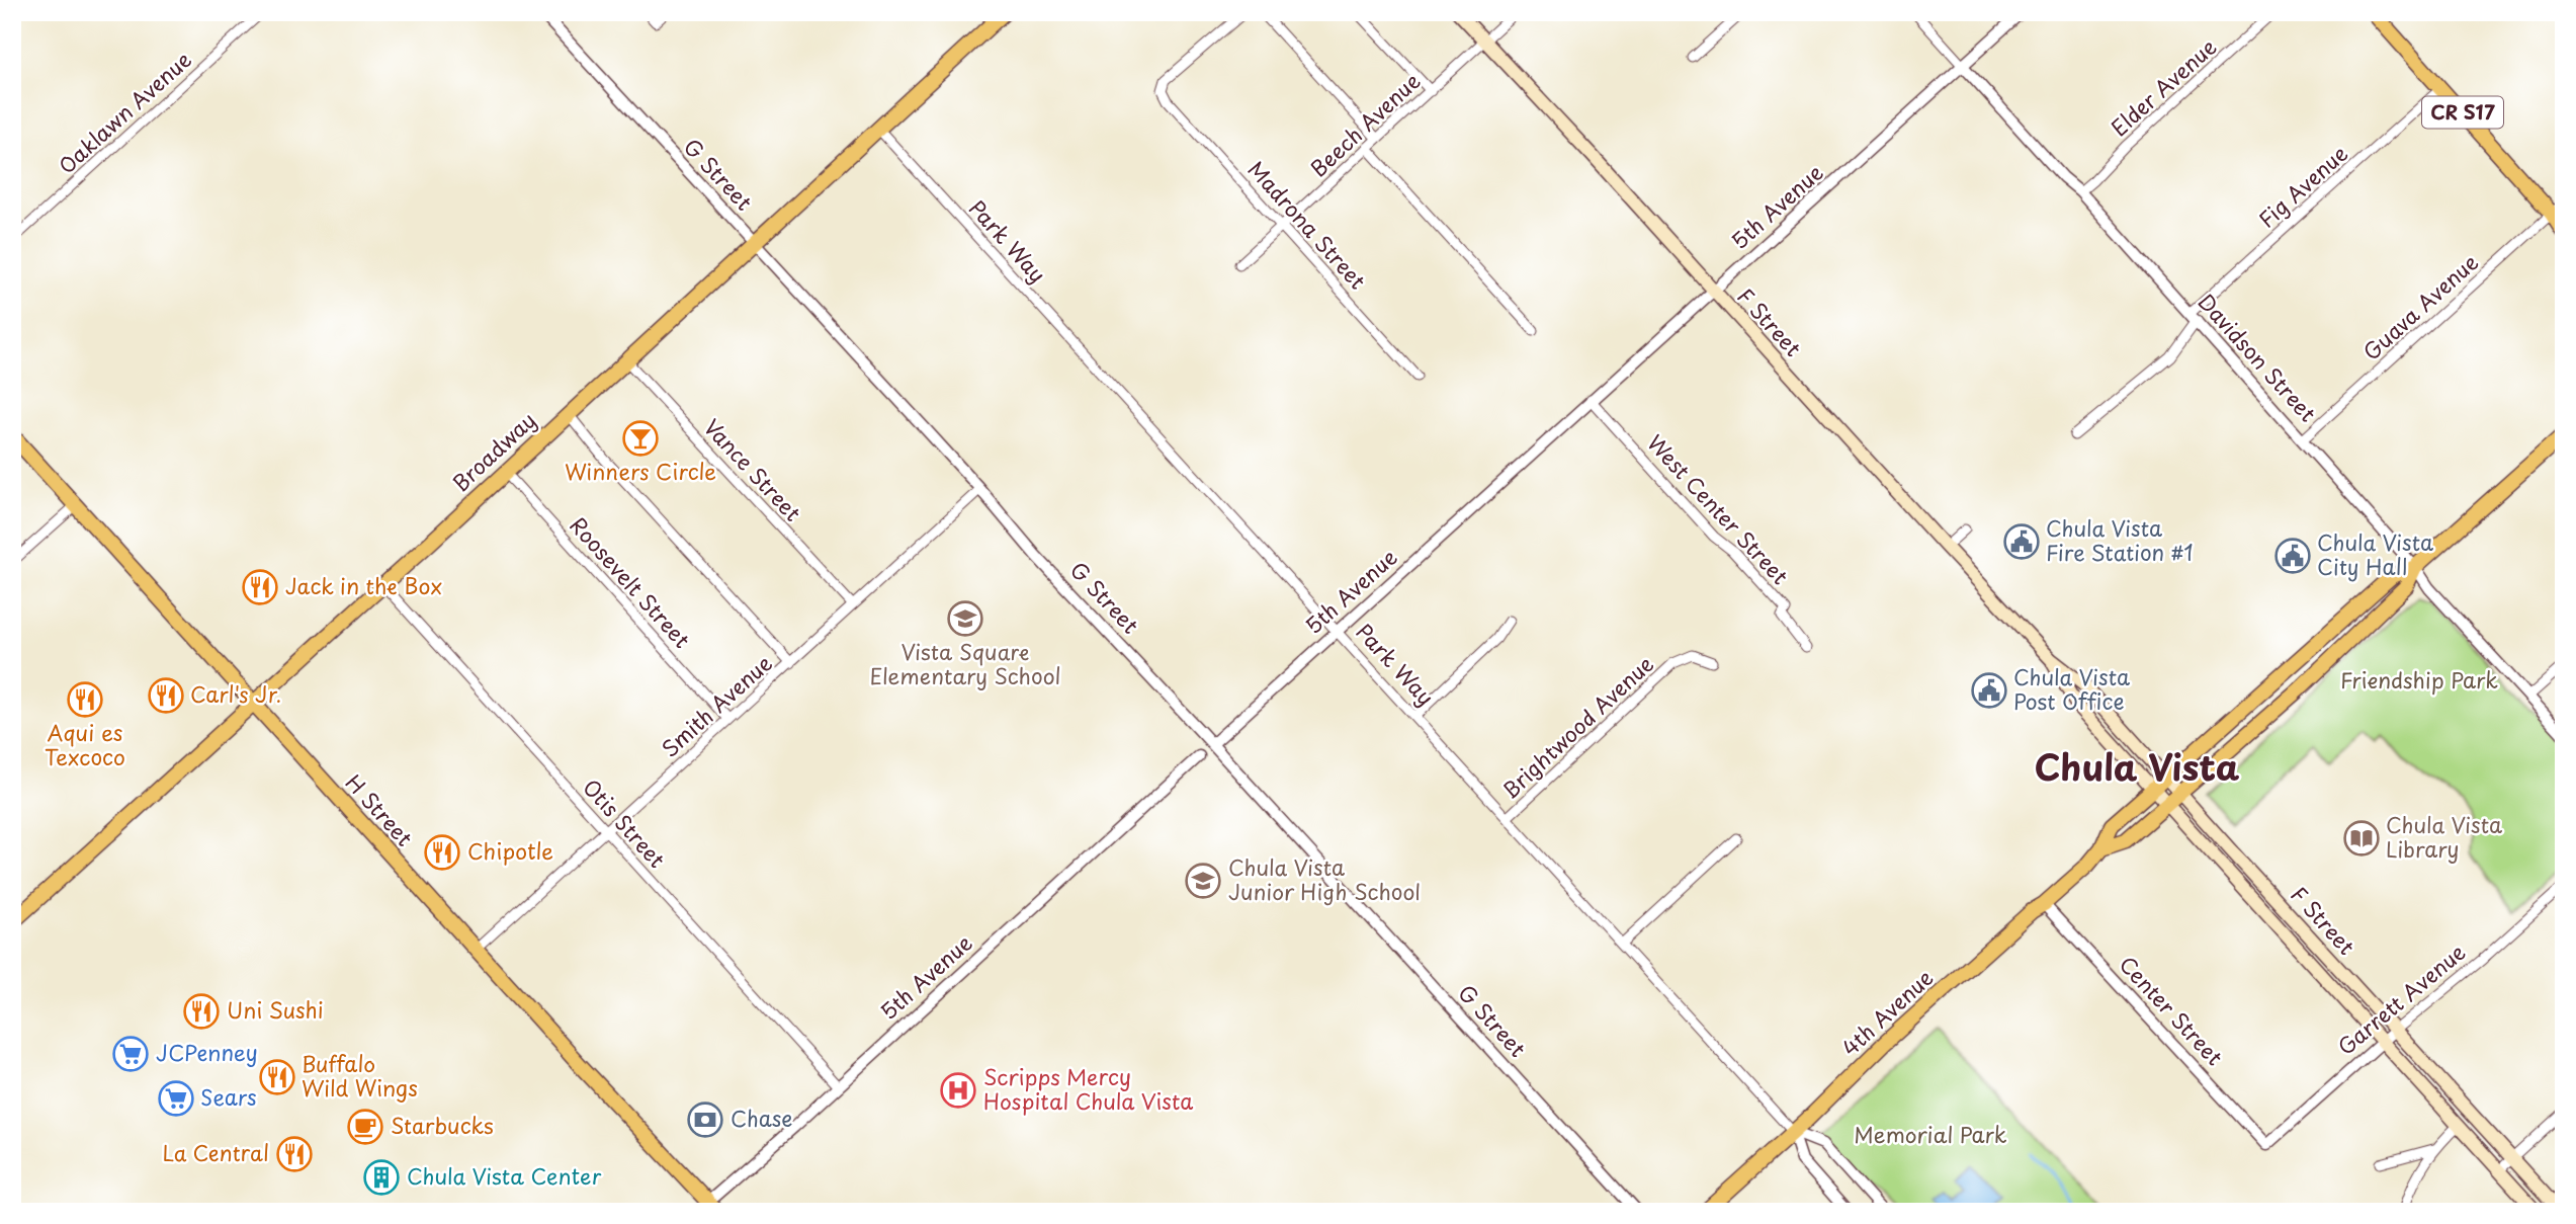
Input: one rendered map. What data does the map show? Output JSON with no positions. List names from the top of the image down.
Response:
{
  "streets": {
    "main road": [
      "CR S17",
      "F Street",
      "Broadway",
      "H Street",
      "4th Avenue"
    ],
    "street": [
      "Elder Avenue",
      "Oaklawn Avenue",
      "Beech Avenue",
      "G Street",
      "Fig Avenue",
      "5th Avenue",
      "Madrona Street",
      "Park Way",
      "Guava Avenue",
      "Davidson Street",
      "Vance Street",
      "West Center Street",
      "Roosevelt Street",
      "Smith Avenue",
      "Brightwood Avenue",
      "Otis Street",
      "Garrett Avenue",
      "Center Street"
    ]
  },
  "crossings": [
    ["Elder Avenue", "Davidson Street"],
    ["CR S17", "Fig Avenue"],
    ["CR S17", "Guava Avenue"],
    ["Beech Avenue", "Madrona Street"],
    ["Beech Avenue", "F Street"],
    ["G Street", "5th Avenue"],
    ["G Street", "Broadway"],
    ["G Street", "Smith Avenue"],
    ["Fig Avenue", "Davidson Street"],
    ["5th Avenue", "Park Way"],
    ["5th Avenue", "F Street"],
    ["5th Avenue", "Davidson Street"],
    ["5th Avenue", "West Center Street"],
    ["5th Avenue", "H Street"],
    ["5th Avenue", "Otis Street"],
    ["Park Way", "Broadway"],
    ["Park Way", "Brightwood Avenue"],
    ["Park Way", "4th Avenue"],
    ["Guava Avenue", "Davidson Street"],
    ["F Street", "Garrett Avenue"],
    ["F Street", "4th Avenue"],
    ["Davidson Street", "4th Avenue"],
    ["Broadway", "Vance Street"],
    ["Broadway", "Roosevelt Street"],
    ["Broadway", "H Street"],
    ["Broadway", "Otis Street"],
    ["Vance Street", "Smith Avenue"],
    ["Roosevelt Street", "Smith Avenue"],
    ["Smith Avenue", "H Street"],
    ["Smith Avenue", "Otis Street"],
    ["Garrett Avenue", "Center Street"],
    ["Center Street", "4th Avenue"]
  ],
  "districts": ["Chula Vista"],
  "parks": ["Friendship Park", "Memorial Park"],
  "places": {
    "bar": ["Winners Circle"],
    "public building": ["Chula Vista Fire Station #1", "Chula Vista City Hall", "Chula Vista Post Office"],
    "restaurant": [
      "Jack in the Box",
      "Carl's Jr.",
      "Aqui es Texcoco",
      "Chipotle",
      "Uni Sushi",
      "Buffalo Wild Wings",
      "La Central"
    ],
    "school or university": ["Vista Square Elementary School", "Chula Vista Junior High School"],
    "library": ["Chula Vista Library"],
    "supermarket": ["JCPenney", "Sears"],
    "hospital": ["Scripps Mercy Hospital Chula Vista"],
    "bank": ["Chase"],
    "cafe": ["Starbucks"],
    "building": ["Chula Vista Center"]
  }
}
